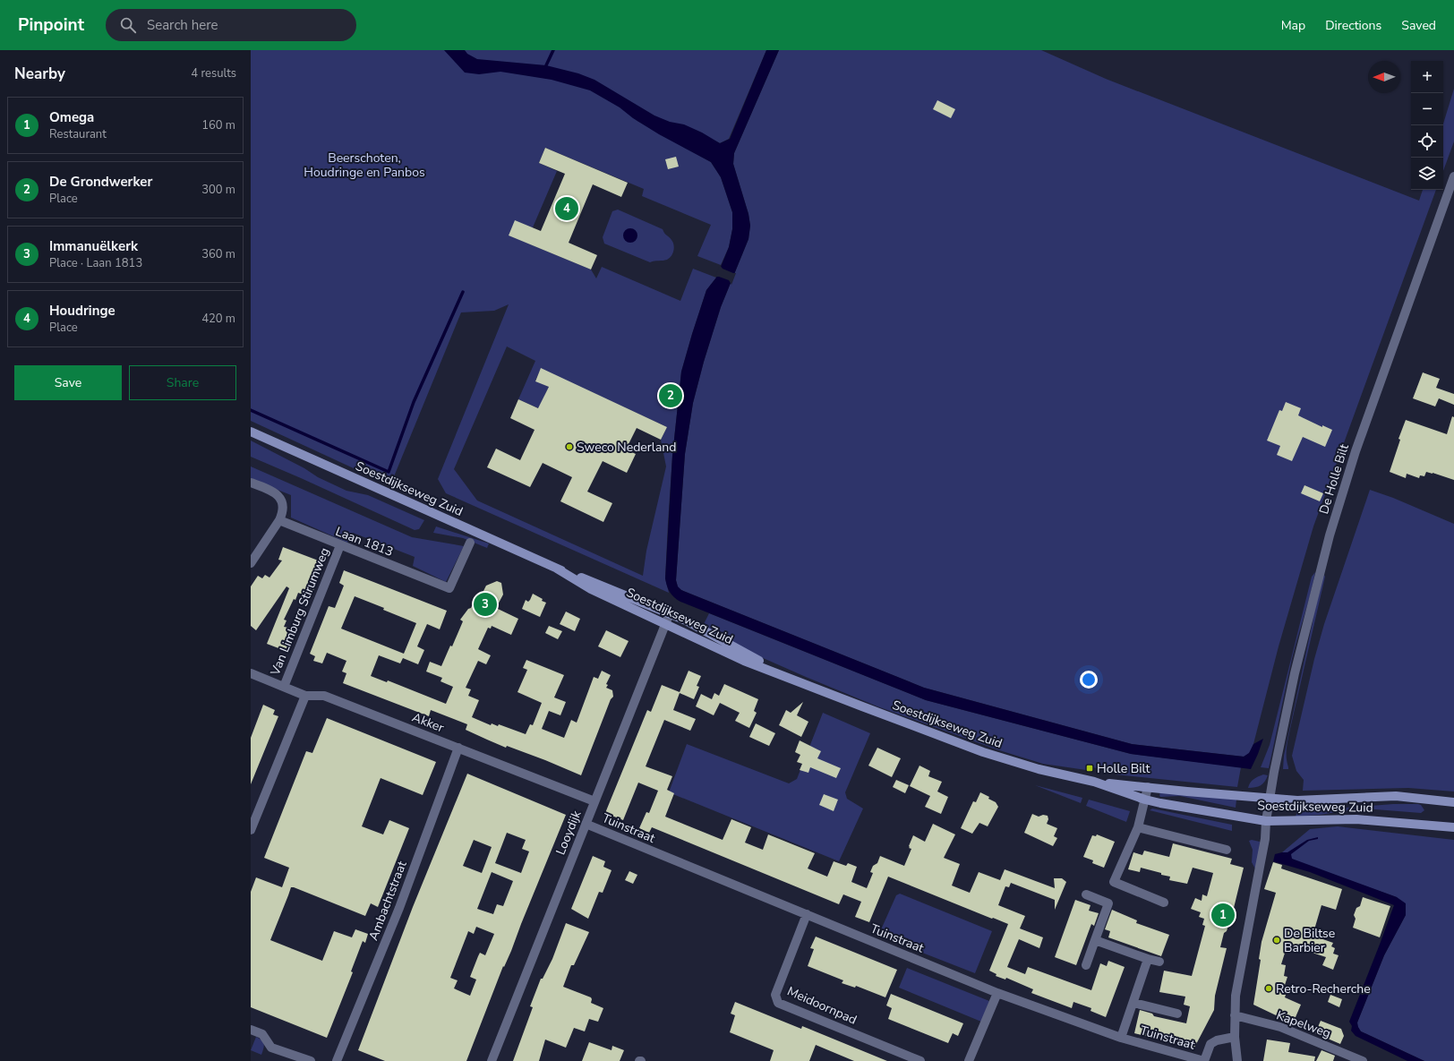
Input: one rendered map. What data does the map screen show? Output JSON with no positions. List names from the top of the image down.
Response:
{
  "streets": {
    "main road": ["Soestdijkseweg Zuid"],
    "street": [
      "De Holle Bilt",
      "Laan 1813",
      "Van Limburg Stirumweg",
      "Akker",
      "Tuinstraat",
      "Looydijk",
      "Ambachtstraat",
      "Meidoornpad",
      "Kapelweg"
    ]
  },
  "crossings": [
    ["De Holle Bilt", "Soestdijkseweg Zuid"],
    ["De Holle Bilt", "Kapelweg"],
    ["Soestdijkseweg Zuid", "Looydijk"],
    ["Laan 1813", "Van Limburg Stirumweg"],
    ["Van Limburg Stirumweg", "Akker"],
    ["Akker", "Looydijk"],
    ["Akker", "Ambachtstraat"],
    ["Tuinstraat", "Looydijk"],
    ["Tuinstraat", "Meidoornpad"]
  ],
  "parks": ["Beerschoten, Houdringe en Panbos"],
  "places": {
    "other": ["Sweco Nederland", "De Biltse Barbier", "Retro-Recherche"],
    "transit": ["Holle Bilt"]
  },
  "north": "left",
  "page": {
    "header": "Pinpoint",
    "search": "Search here",
    "nav": ["Map", "Directions", "Saved"],
    "heading": ["Nearby", "4 results"],
    "map_buttons": ["+", "−"],
    "list": [
      {
        "mark": "1",
        "name": "Omega",
        "note": "Restaurant",
        "value": "160 m"
      },
      {
        "mark": "2",
        "name": "De Grondwerker",
        "note": "Place",
        "value": "300 m"
      },
      {
        "mark": "3",
        "name": "Immanuëlkerk",
        "note": "Place · Laan 1813",
        "value": "360 m"
      },
      {
        "mark": "4",
        "name": "Houdringe",
        "note": "Place",
        "value": "420 m"
      }
    ],
    "pins": [
      "4",
      "2",
      "3",
      "1"
    ],
    "buttons": ["Save", "Share"]
  }
}
